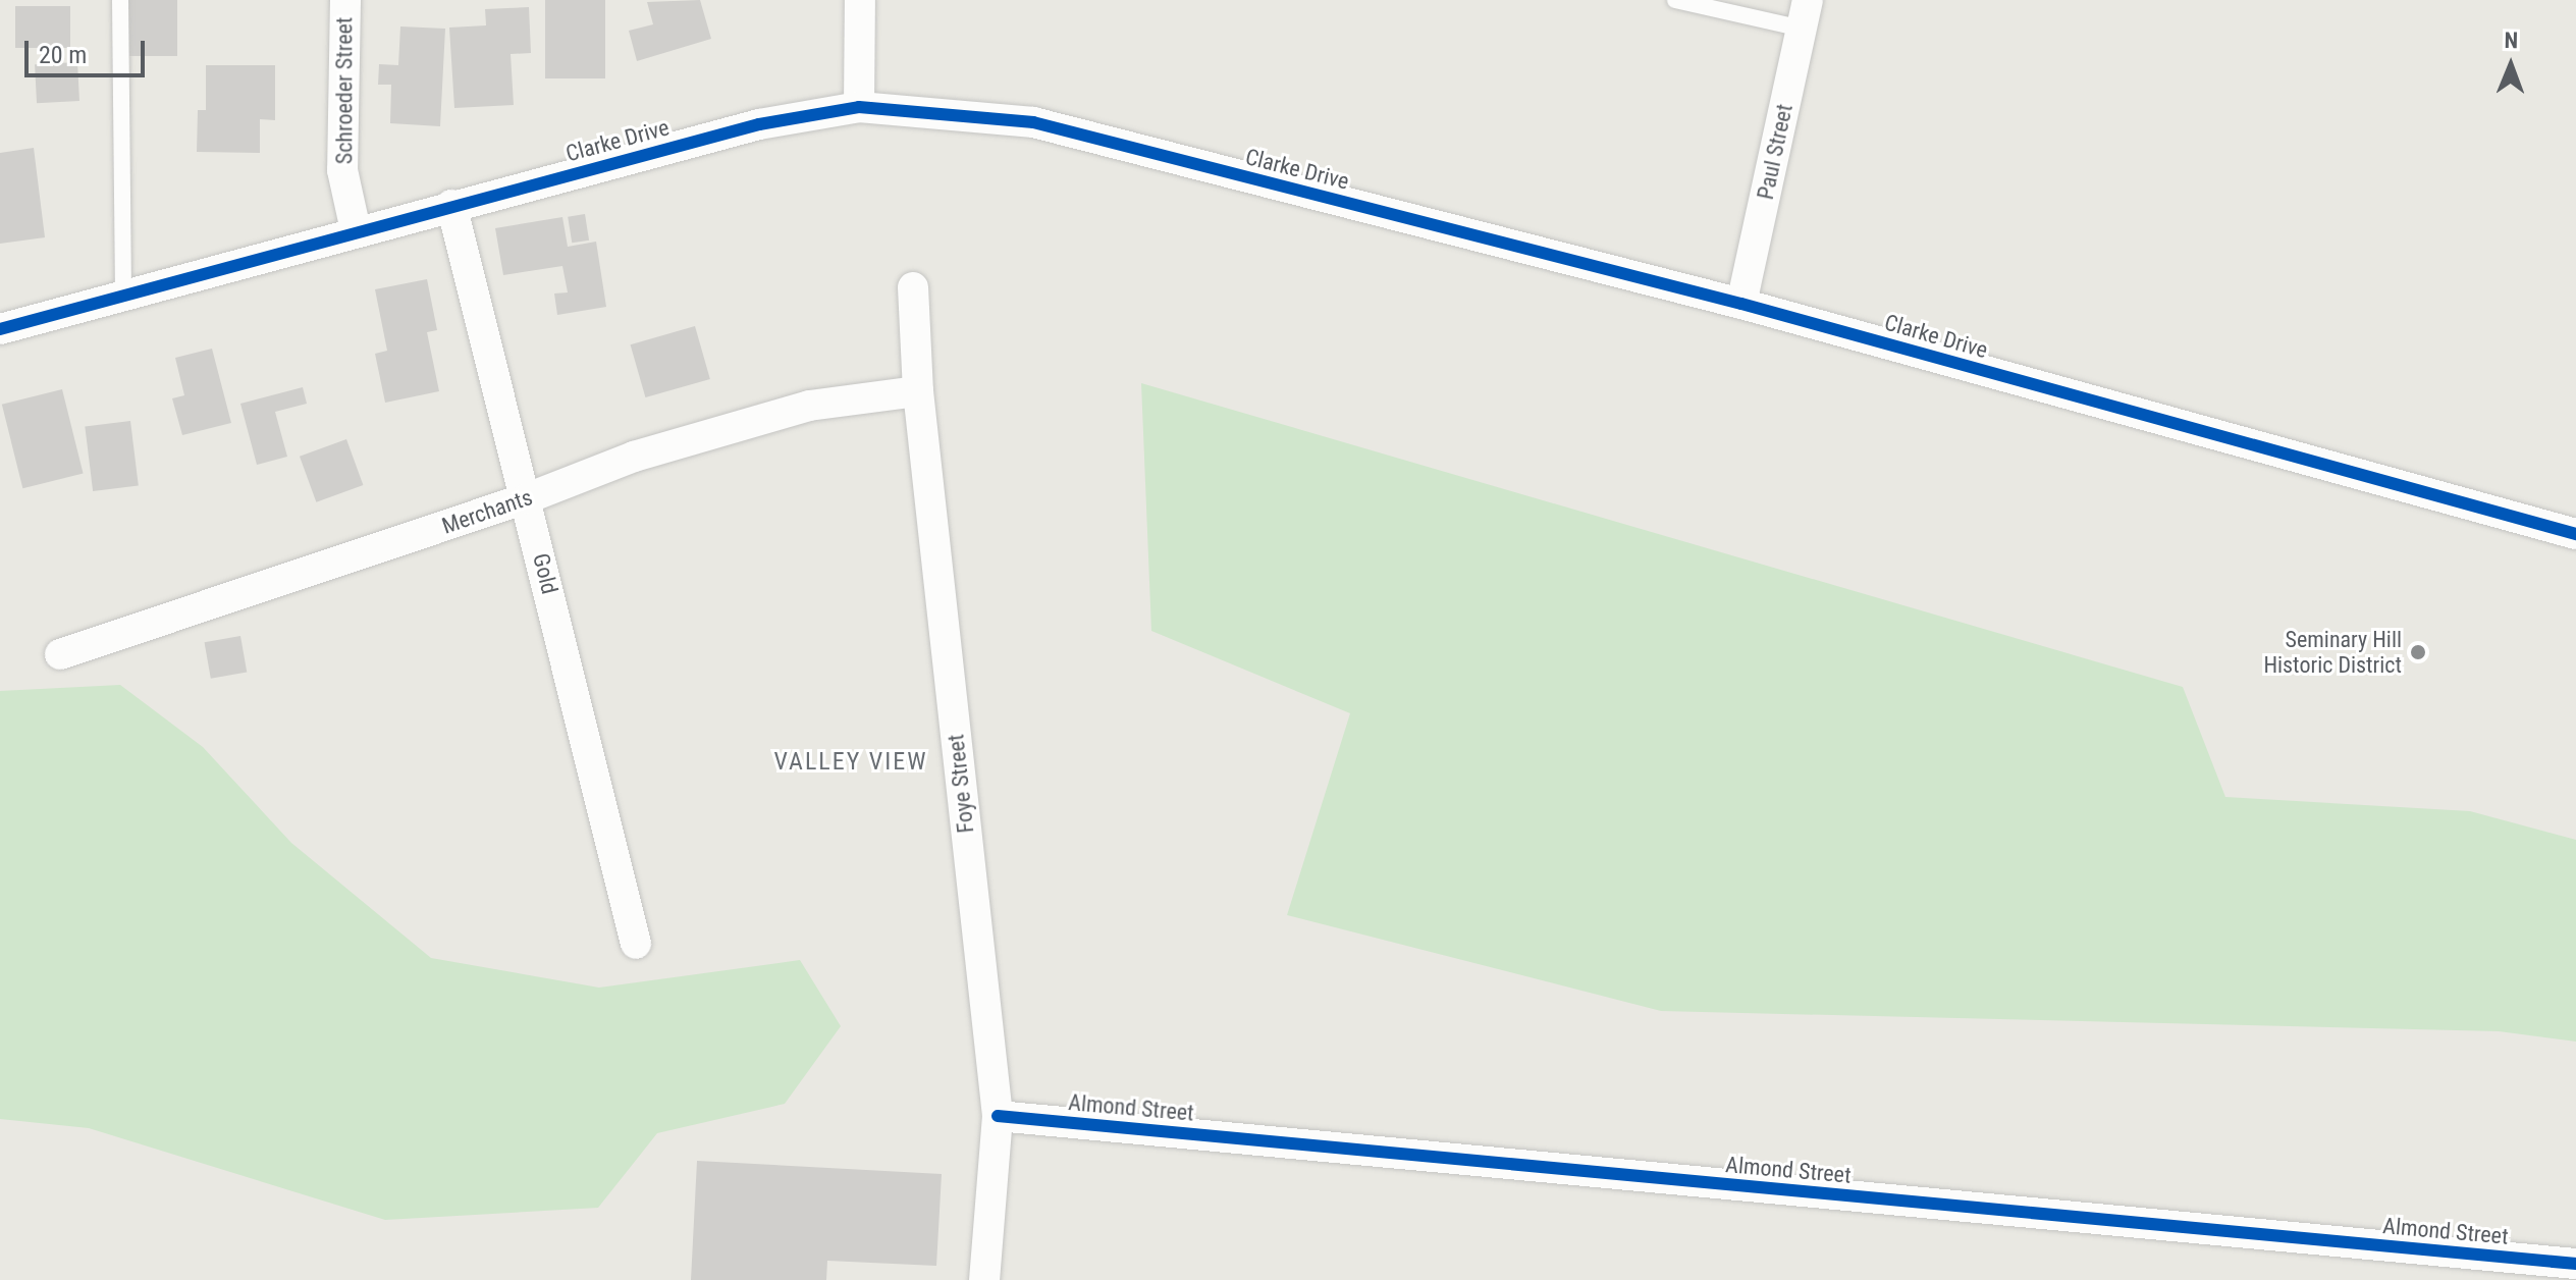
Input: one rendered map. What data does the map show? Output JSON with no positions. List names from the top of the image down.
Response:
{
  "streets": {
    "street": [
      "Schroeder Street",
      "Clarke Drive",
      "Paul Street",
      "Merchants",
      "Gold",
      "Foye Street",
      "Almond Street"
    ]
  },
  "crossings": [
    ["Schroeder Street", "Clarke Drive"],
    ["Clarke Drive", "Paul Street"],
    ["Clarke Drive", "Gold"],
    ["Merchants", "Gold"],
    ["Merchants", "Foye Street"],
    ["Foye Street", "Almond Street"]
  ],
  "districts": ["VALLEY VIEW"],
  "places": ["Seminary Hill Historic District"],
  "scale_bar": "20 m",
  "north": "top"
}
